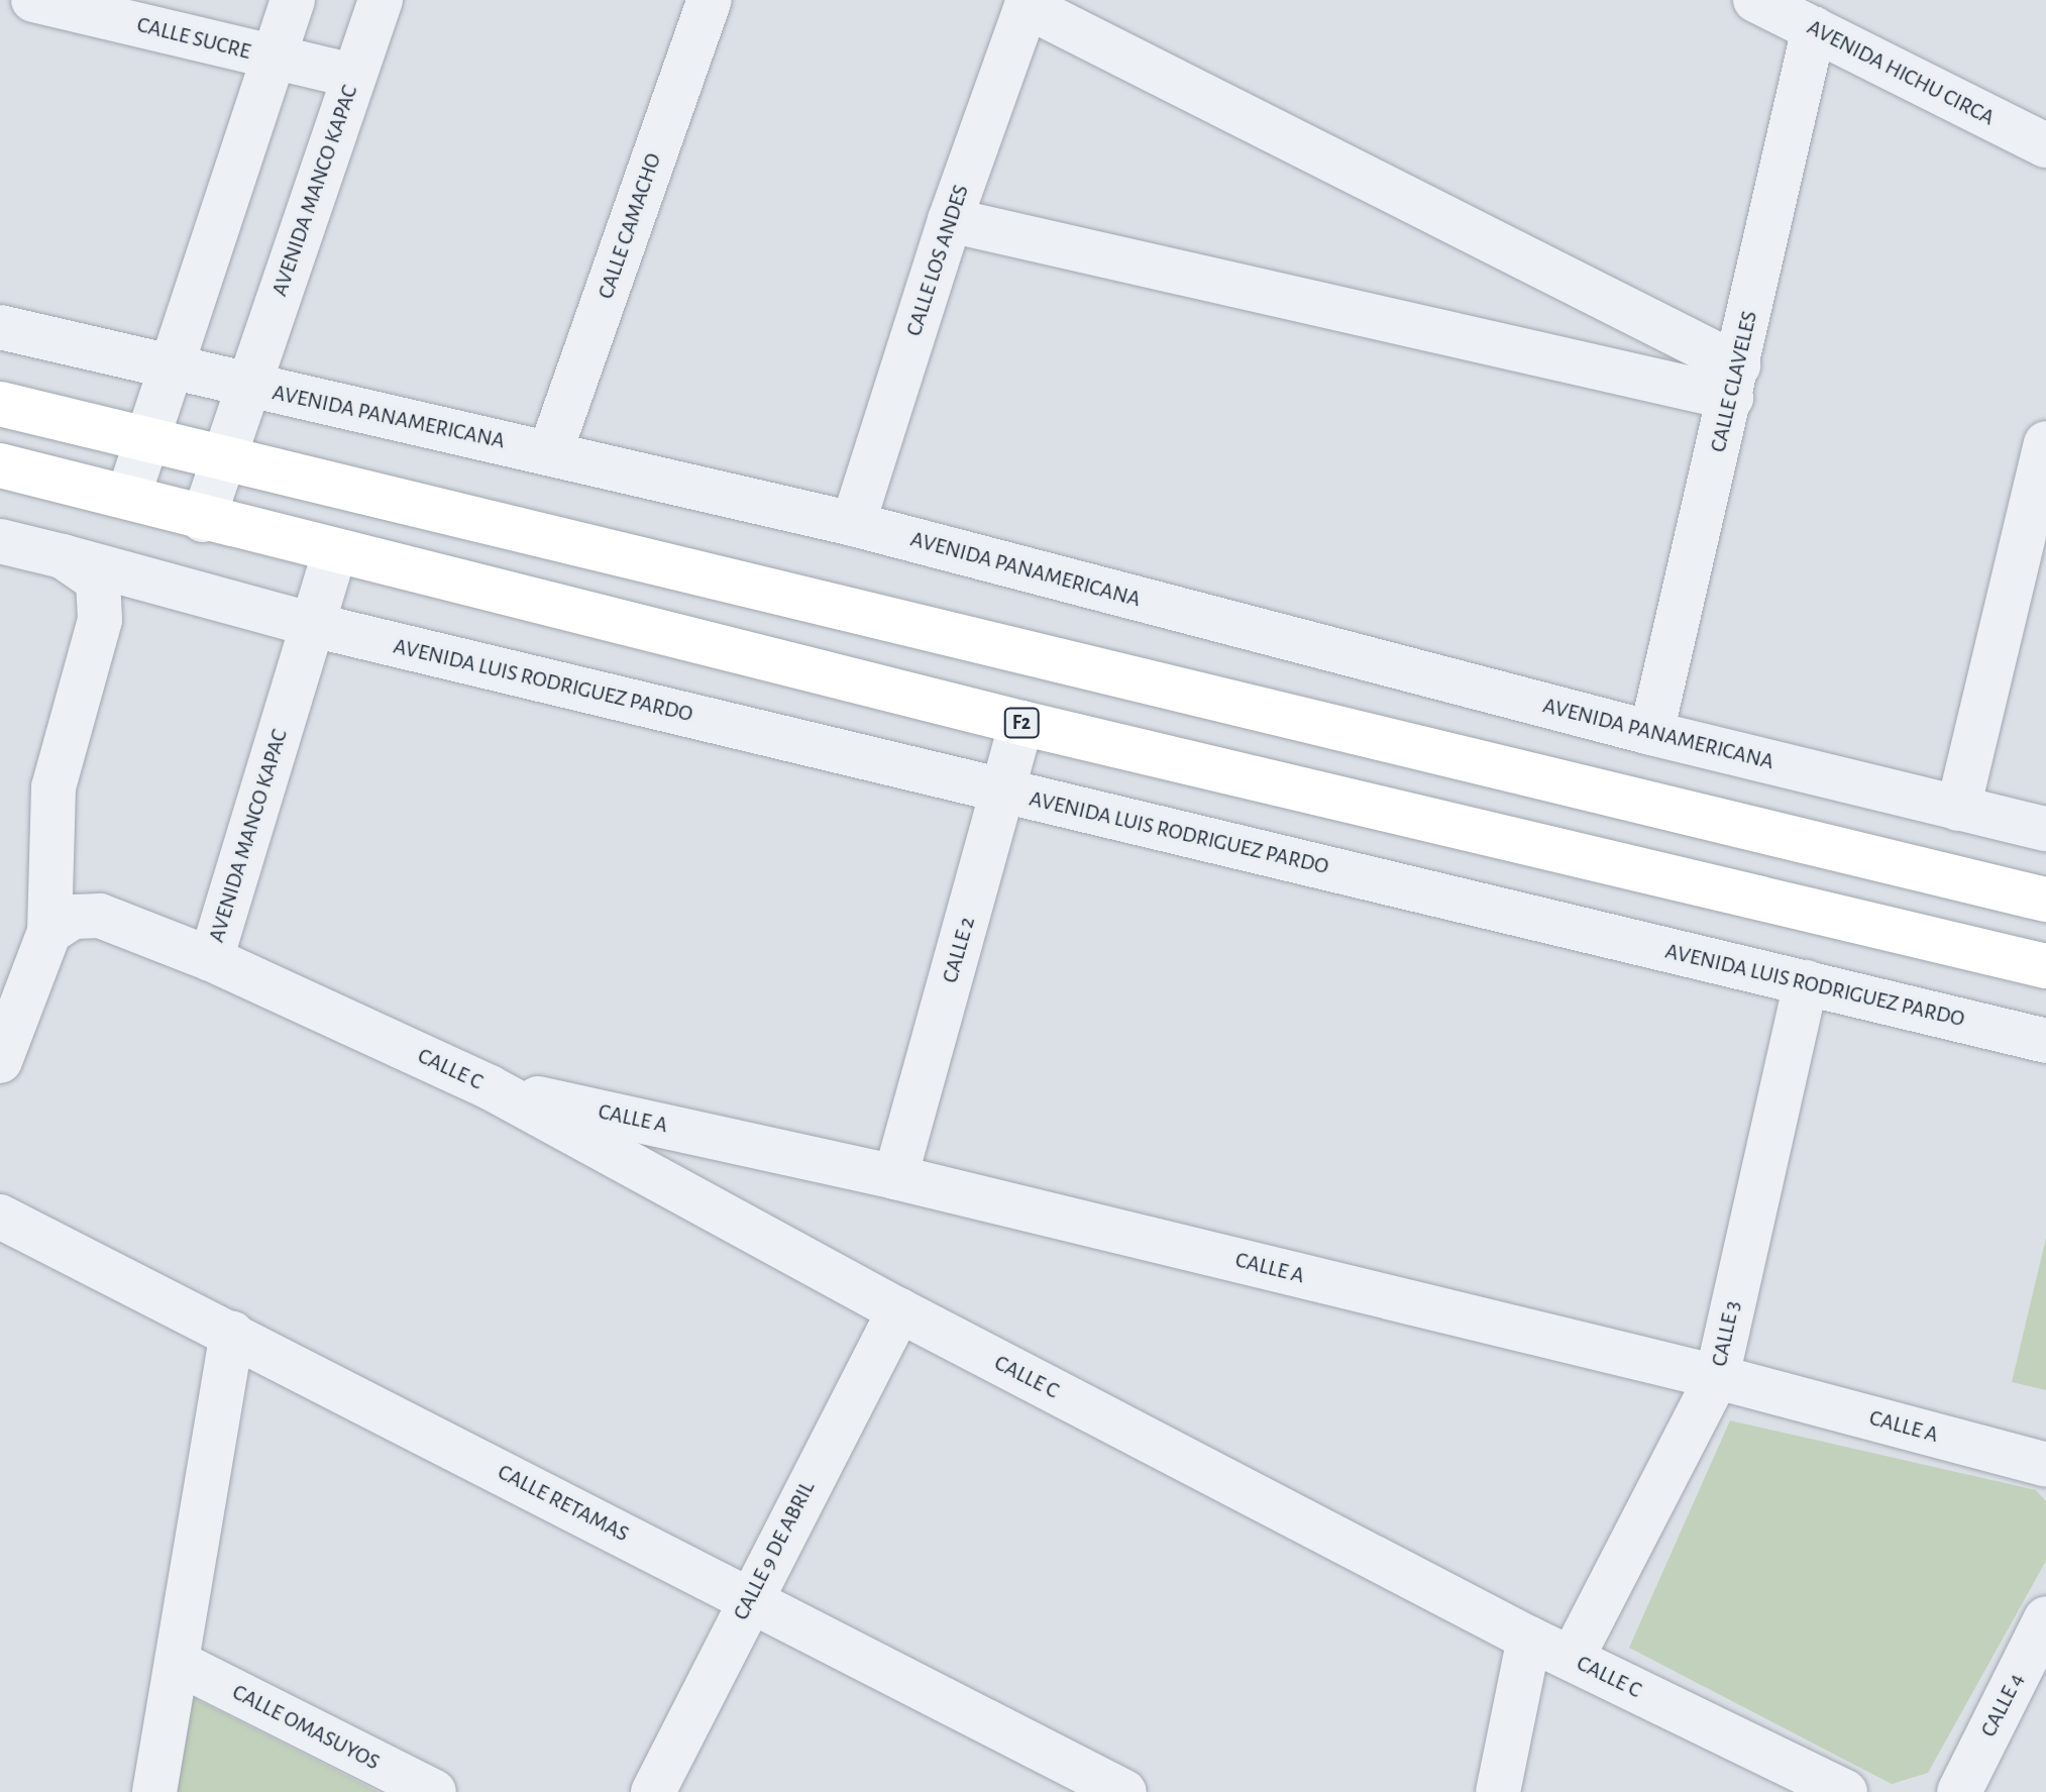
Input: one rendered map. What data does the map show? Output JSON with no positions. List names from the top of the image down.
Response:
{
  "streets": {
    "highway": ["F2"],
    "street": [
      "CALLE SUCRE",
      "AVENIDA HICHU CIRCA",
      "AVENIDA MANCO KAPAC",
      "CALLE CAMACHO",
      "CALLE LOS ANDES",
      "CALLE CLAVELES",
      "AVENIDA PANAMERICANA",
      "AVENIDA LUIS RODRIGUEZ PARDO",
      "CALLE 2",
      "CALLE C",
      "CALLE A",
      "CALLE 3",
      "CALLE RETAMAS",
      "CALLE 9 DE ABRIL",
      "CALLE 4",
      "CALLE OMASUYOS"
    ]
  },
  "crossings": [
    ["CALLE SUCRE", "AVENIDA MANCO KAPAC"],
    ["AVENIDA HICHU CIRCA", "CALLE CLAVELES"],
    ["AVENIDA MANCO KAPAC", "AVENIDA PANAMERICANA"],
    ["AVENIDA MANCO KAPAC", "AVENIDA LUIS RODRIGUEZ PARDO"],
    ["AVENIDA MANCO KAPAC", "F2"],
    ["AVENIDA MANCO KAPAC", "CALLE C"],
    ["CALLE CAMACHO", "AVENIDA PANAMERICANA"],
    ["CALLE LOS ANDES", "AVENIDA PANAMERICANA"],
    ["CALLE CLAVELES", "AVENIDA PANAMERICANA"],
    ["AVENIDA LUIS RODRIGUEZ PARDO", "CALLE 2"],
    ["AVENIDA LUIS RODRIGUEZ PARDO", "CALLE 3"],
    ["F2", "CALLE 2"],
    ["CALLE 2", "CALLE A"],
    ["CALLE C", "CALLE A"],
    ["CALLE C", "CALLE 3"],
    ["CALLE C", "CALLE 9 DE ABRIL"],
    ["CALLE A", "CALLE 3"],
    ["CALLE RETAMAS", "CALLE 9 DE ABRIL"]
  ]
}
